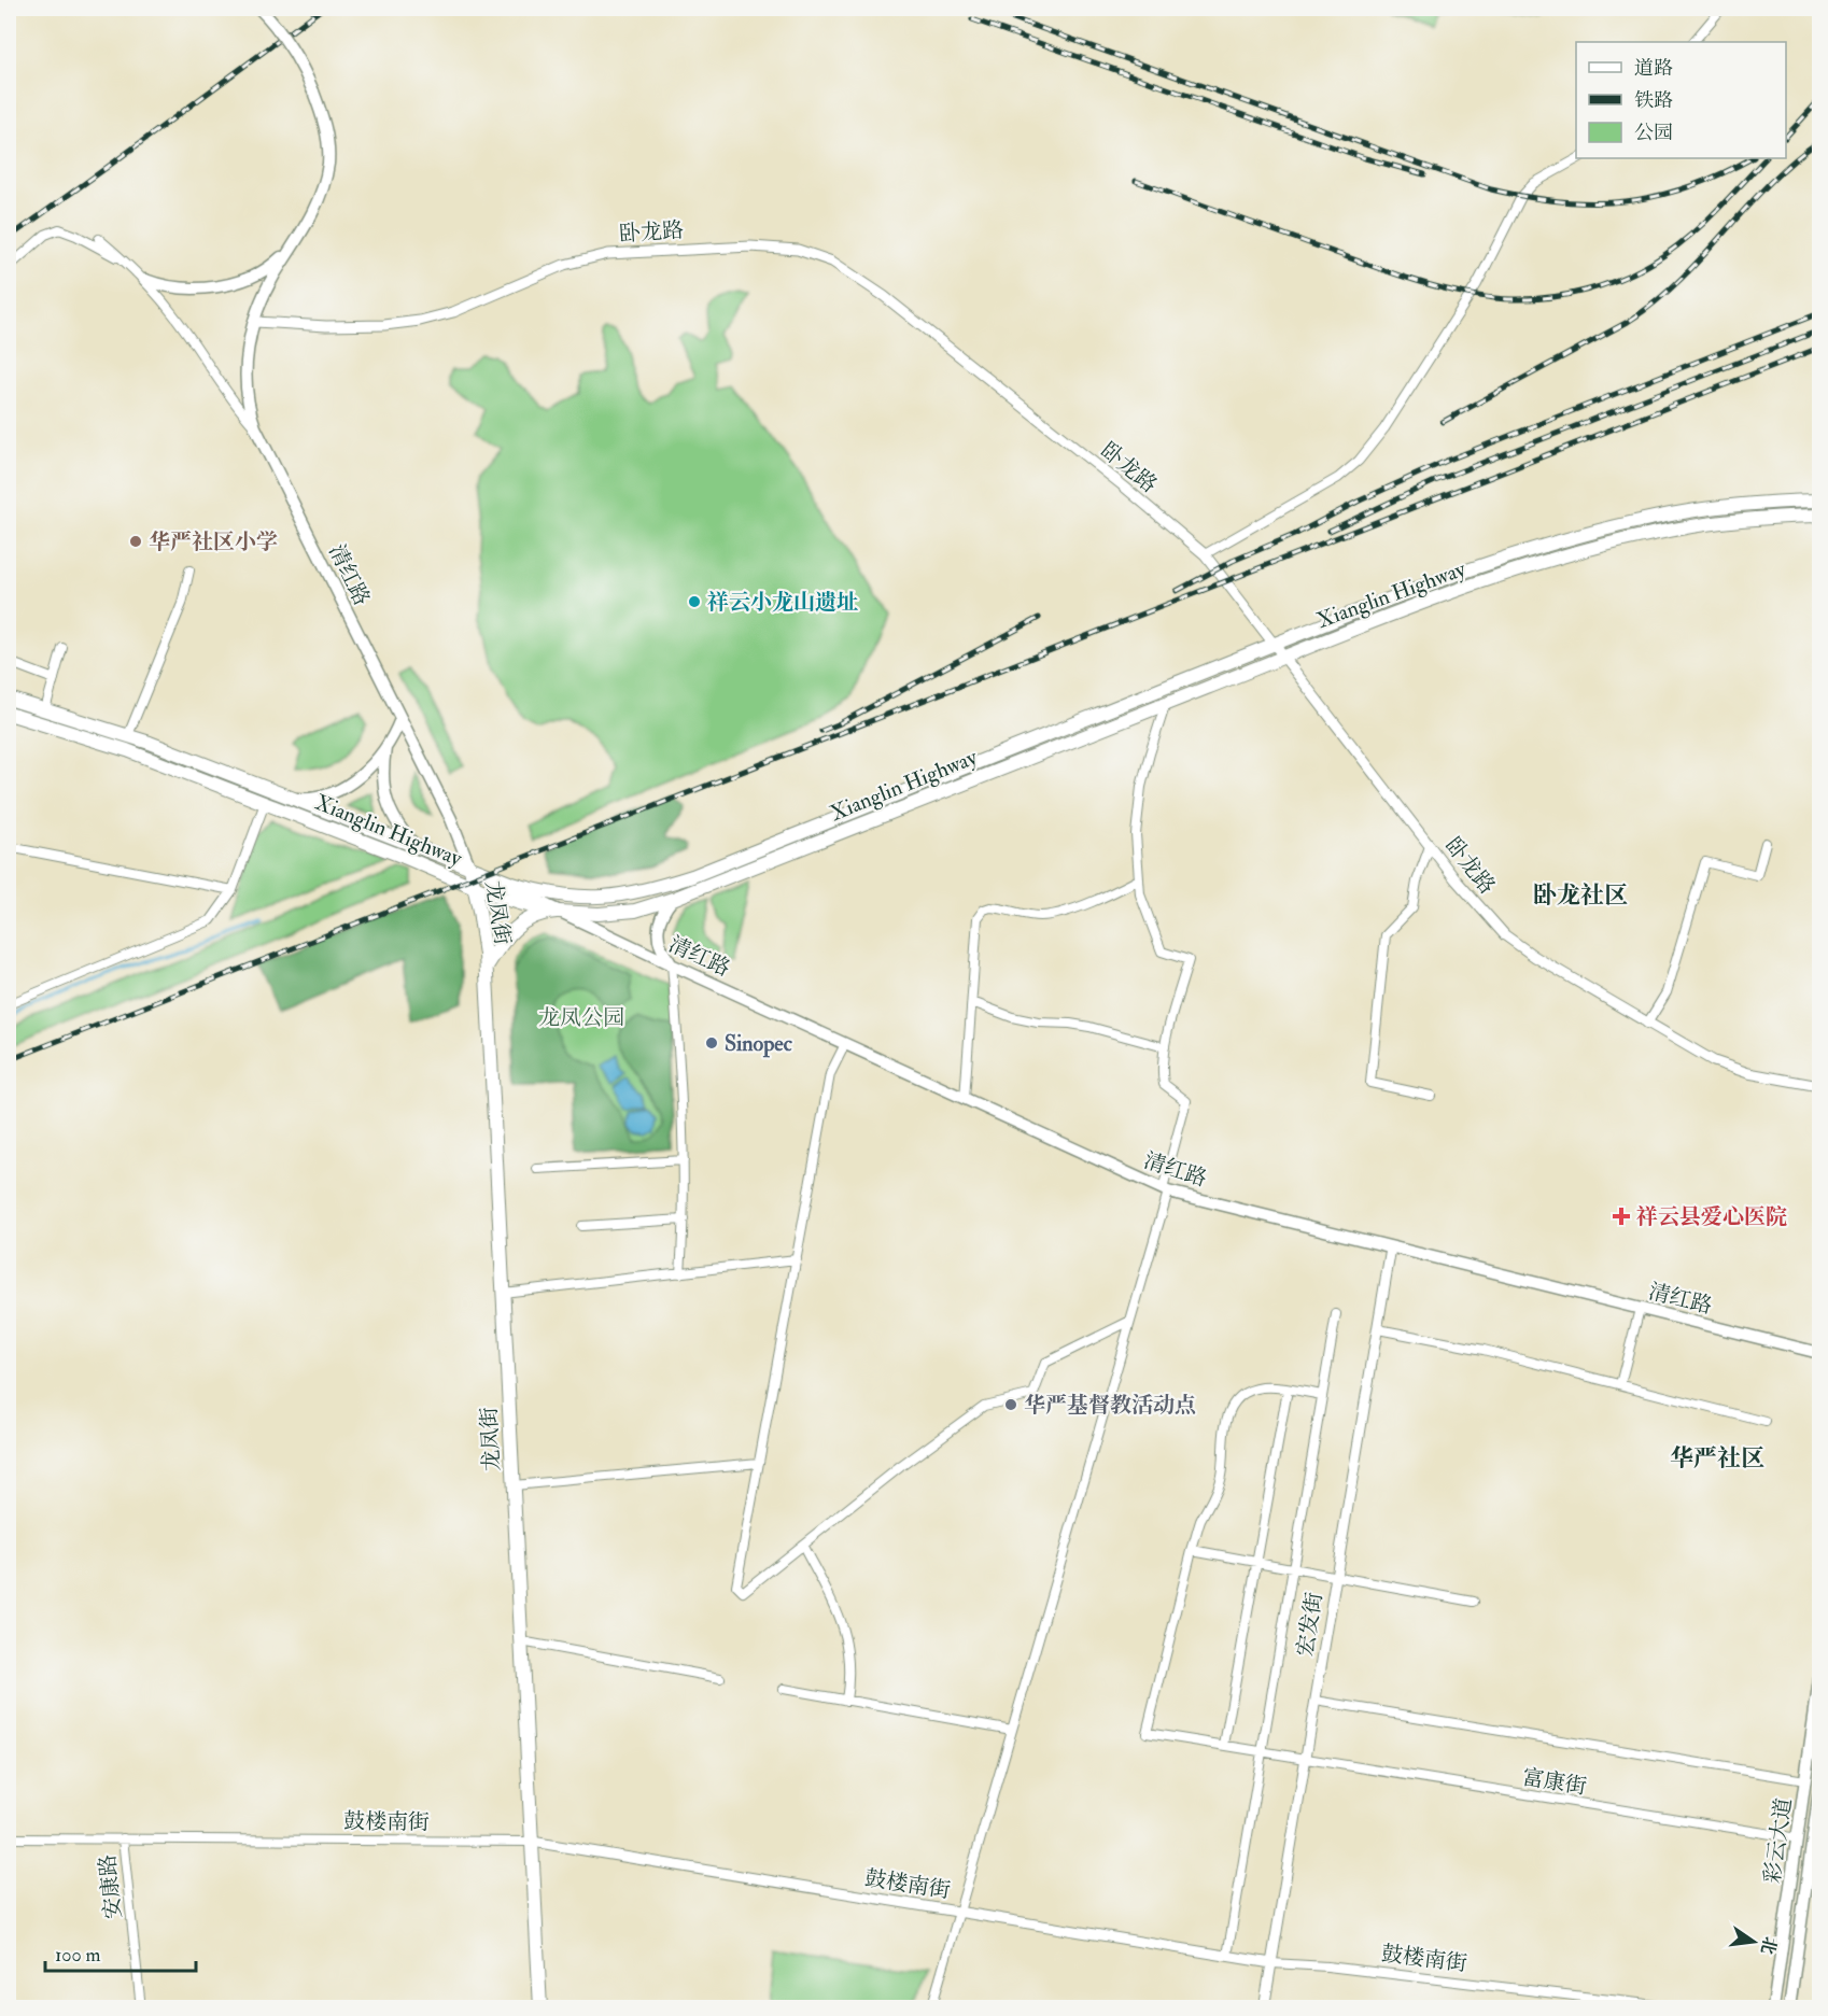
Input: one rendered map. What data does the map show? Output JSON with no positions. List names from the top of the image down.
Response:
{
  "streets": {
    "main road": [
      "清红路",
      "Xianglin Highway",
      "龙凤街",
      "彩云大道"
    ],
    "street": [
      "卧龙路",
      "宏发街",
      "富康街",
      "鼓楼南街",
      "安康路"
    ]
  },
  "crossings": [
    ["卧龙路", "清红路"],
    ["卧龙路", "Xianglin Highway"],
    ["清红路", "Xianglin Highway"],
    ["清红路", "龙凤街"],
    ["清红路", "宏发街"],
    ["Xianglin Highway", "龙凤街"],
    ["龙凤街", "鼓楼南街"],
    ["宏发街", "富康街"],
    ["宏发街", "鼓楼南街"],
    ["富康街", "彩云大道"],
    ["鼓楼南街", "安康路"]
  ],
  "districts": ["卧龙社区", "华严社区"],
  "parks": ["龙凤公园"],
  "places": {
    "other": [
      "华严社区小学",
      "祥云小龙山遗址",
      "Sinopec",
      "华严基督教活动点"
    ],
    "health": ["祥云县爱心医院"]
  },
  "legend": ["道路", "铁路", "公园"],
  "scale_bar": "100 m",
  "north": "right"
}
